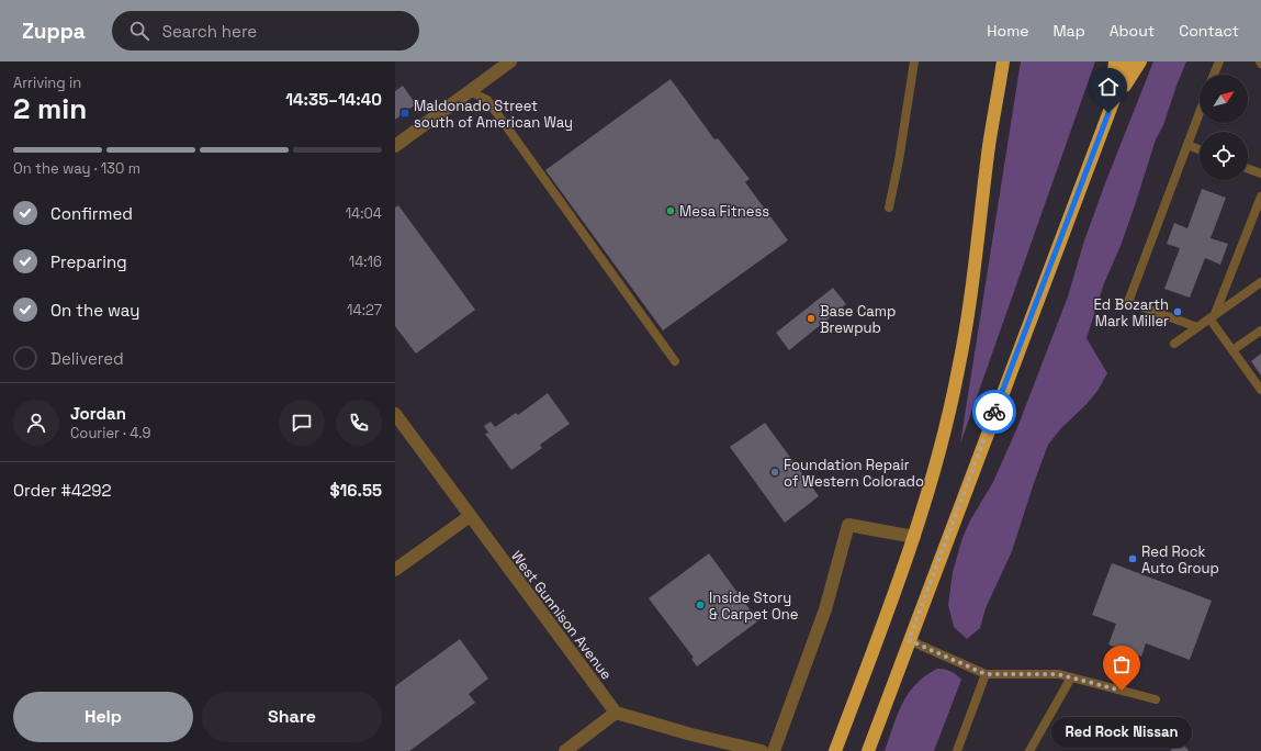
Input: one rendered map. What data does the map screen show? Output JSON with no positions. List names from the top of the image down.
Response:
{
  "streets": {
    "street": ["West Gunnison Avenue"]
  },
  "places": {
    "transit": ["Maldonado Street south of American Way"],
    "other": [
      "Mesa Fitness",
      "Ed Bozarth Mark Miller",
      "Base Camp Brewpub",
      "Foundation Repair of Western Colorado",
      "Red Rock Auto Group",
      "Inside Story & Carpet One",
      "Red Rock Nissan"
    ]
  },
  "north": "top right",
  "page": {
    "header": "Zuppa",
    "search": "Search here",
    "nav": [
      "Home",
      "Map",
      "About",
      "Contact"
    ],
    "heading": ["2 min", "Arriving in", "14:35–14:40"],
    "panel": [
      "Jordan",
      "Courier · 4.9",
      "Order #4292",
      "$16.55"
    ],
    "bar": "On the way · 130 m",
    "list": [
      ["Confirmed", "14:04"],
      ["Preparing", "14:16"],
      ["On the way", "14:27"],
      "Delivered"
    ],
    "buttons": ["Help", "Share"],
    "bubble": "Red Rock Nissan"
  }
}
